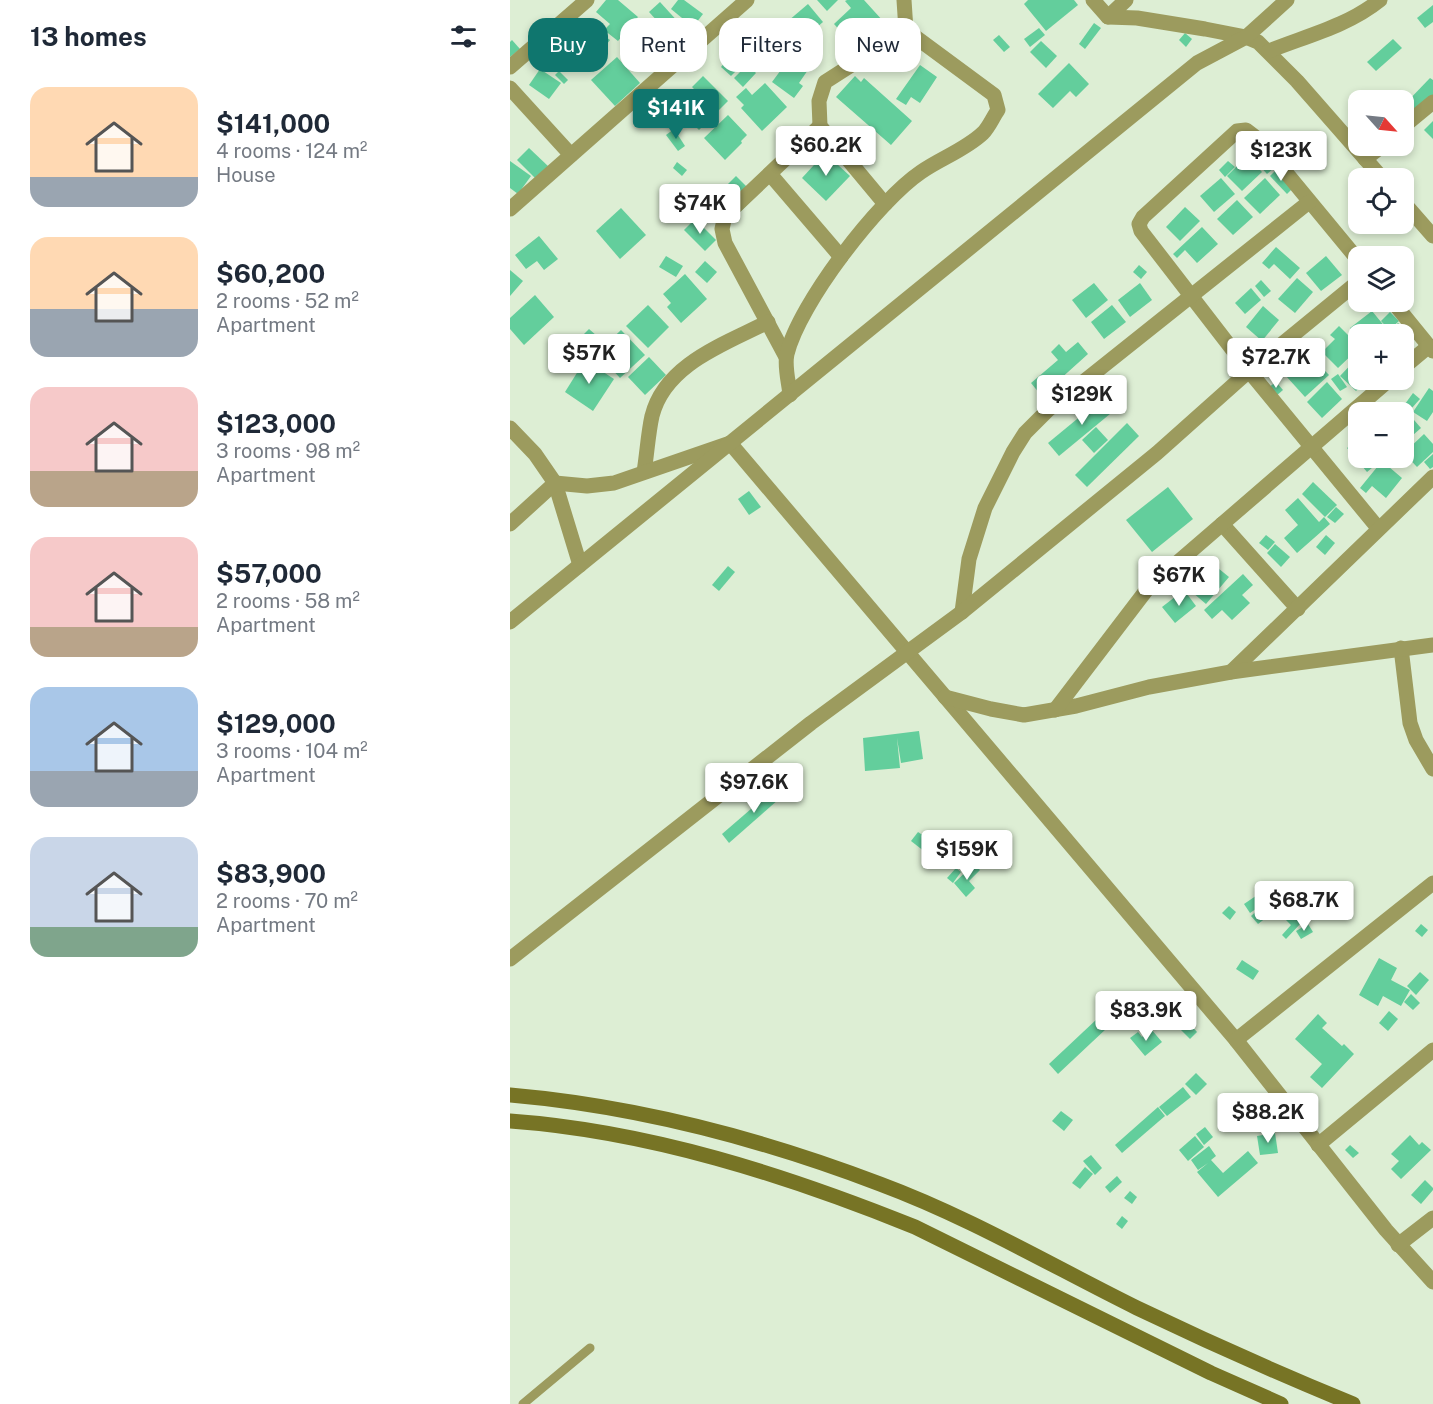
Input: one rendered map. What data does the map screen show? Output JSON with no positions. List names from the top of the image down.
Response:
{
  "north": "bottom right",
  "page": {
    "heading": "13 homes",
    "chip": [
      "Buy",
      "Rent",
      "Filters",
      "New"
    ],
    "list": [
      {
        "name": "$141,000",
        "note": "4 rooms · 124 m² · House"
      },
      {
        "name": "$60,200",
        "note": "2 rooms · 52 m² · Apartment"
      },
      {
        "name": "$123,000",
        "note": "3 rooms · 98 m² · Apartment"
      },
      {
        "name": "$57,000",
        "note": "2 rooms · 58 m² · Apartment"
      },
      {
        "name": "$129,000",
        "note": "3 rooms · 104 m² · Apartment"
      },
      {
        "name": "$83,900",
        "note": "2 rooms · 70 m² · Apartment"
      }
    ],
    "price": [
      "$141K",
      "$60.2K",
      "$123K",
      "$74K",
      "$57K",
      "$72.7K",
      "$129K",
      "$67K",
      "$97.6K",
      "$159K",
      "$68.7K",
      "$83.9K",
      "$88.2K"
    ],
    "map_buttons": ["+", "−"]
  }
}
